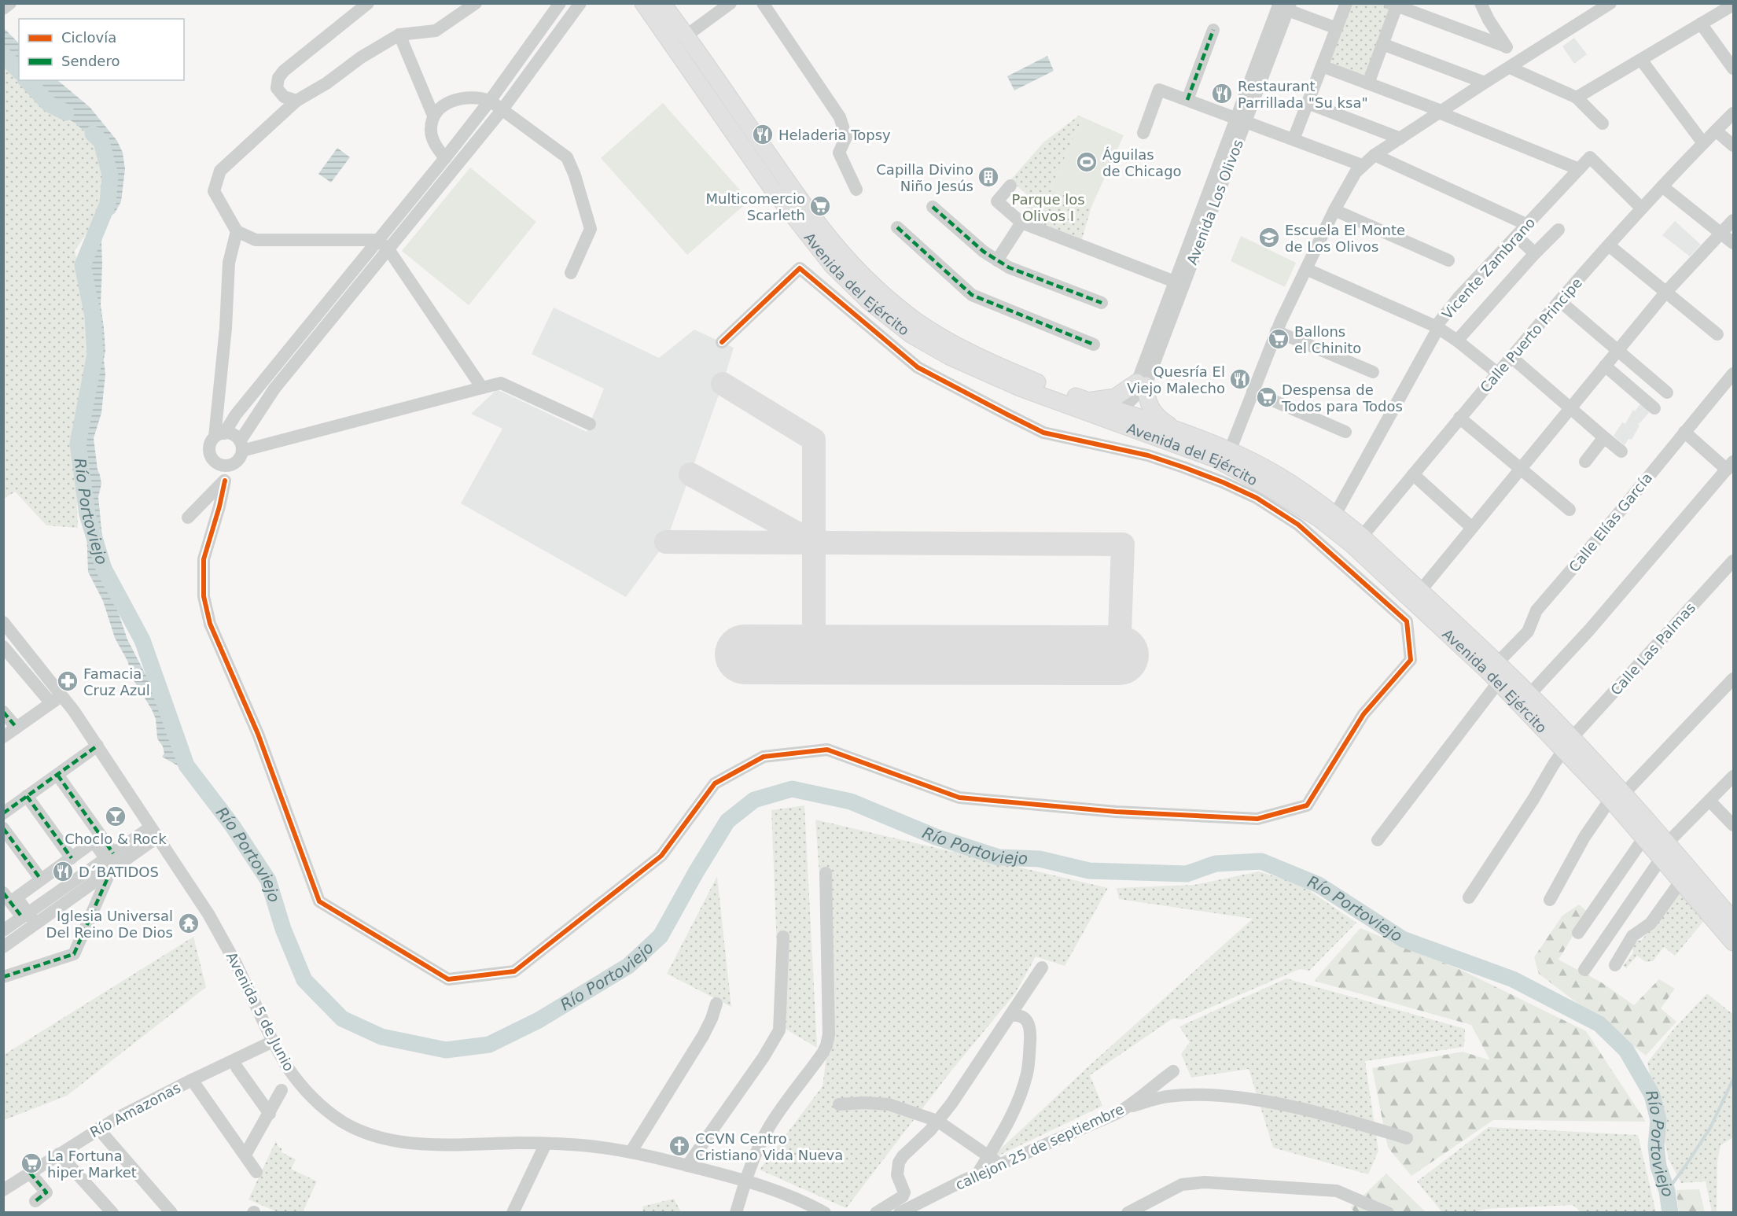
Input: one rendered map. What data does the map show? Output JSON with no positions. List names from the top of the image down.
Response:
{
  "streets": {
    "main road": ["Avenida del Ejército"],
    "street": [
      "Avenida Los Olivos",
      "Vicente Zambrano",
      "Calle Puerto Principe",
      "Calle Elías García",
      "Calle Las Palmas",
      "Avenida 5 de Junio",
      "Río Amazonas",
      "callejon 25 de septiembre"
    ]
  },
  "crossings": [
    ["Vicente Zambrano", "Avenida del Ejército"],
    ["Vicente Zambrano", "Calle Puerto Principe"],
    ["Avenida del Ejército", "Calle Puerto Principe"],
    ["Avenida del Ejército", "Calle Elías García"],
    ["Avenida del Ejército", "Calle Las Palmas"],
    ["Avenida 5 de Junio", "Río Amazonas"]
  ],
  "water": ["Río Portoviejo"],
  "parks": ["Parque los Olivos I"],
  "places": {
    "restaurant": [
      "Restaurant Parrillada \"Su ksa\"",
      "Heladeria Topsy",
      "Quesría El Viejo Malecho",
      "D´BATIDOS"
    ],
    "sports": ["Águilas de Chicago"],
    "building": ["Capilla Divino Niño Jesús"],
    "supermarket": [
      "Multicomercio Scarleth",
      "Ballons el Chinito",
      "Despensa de Todos para Todos",
      "La Fortuna hiper Market"
    ],
    "school or university": ["Escuela El Monte de Los Olivos"],
    "pharmacy": ["Famacia Cruz Azul"],
    "bar": ["Choclo & Rock"],
    "temple": ["Iglesia Universal Del Reino De Dios"],
    "church": ["CCVN Centro Cristiano Vida Nueva"]
  },
  "legend": ["Ciclovía", "Sendero"]
}
